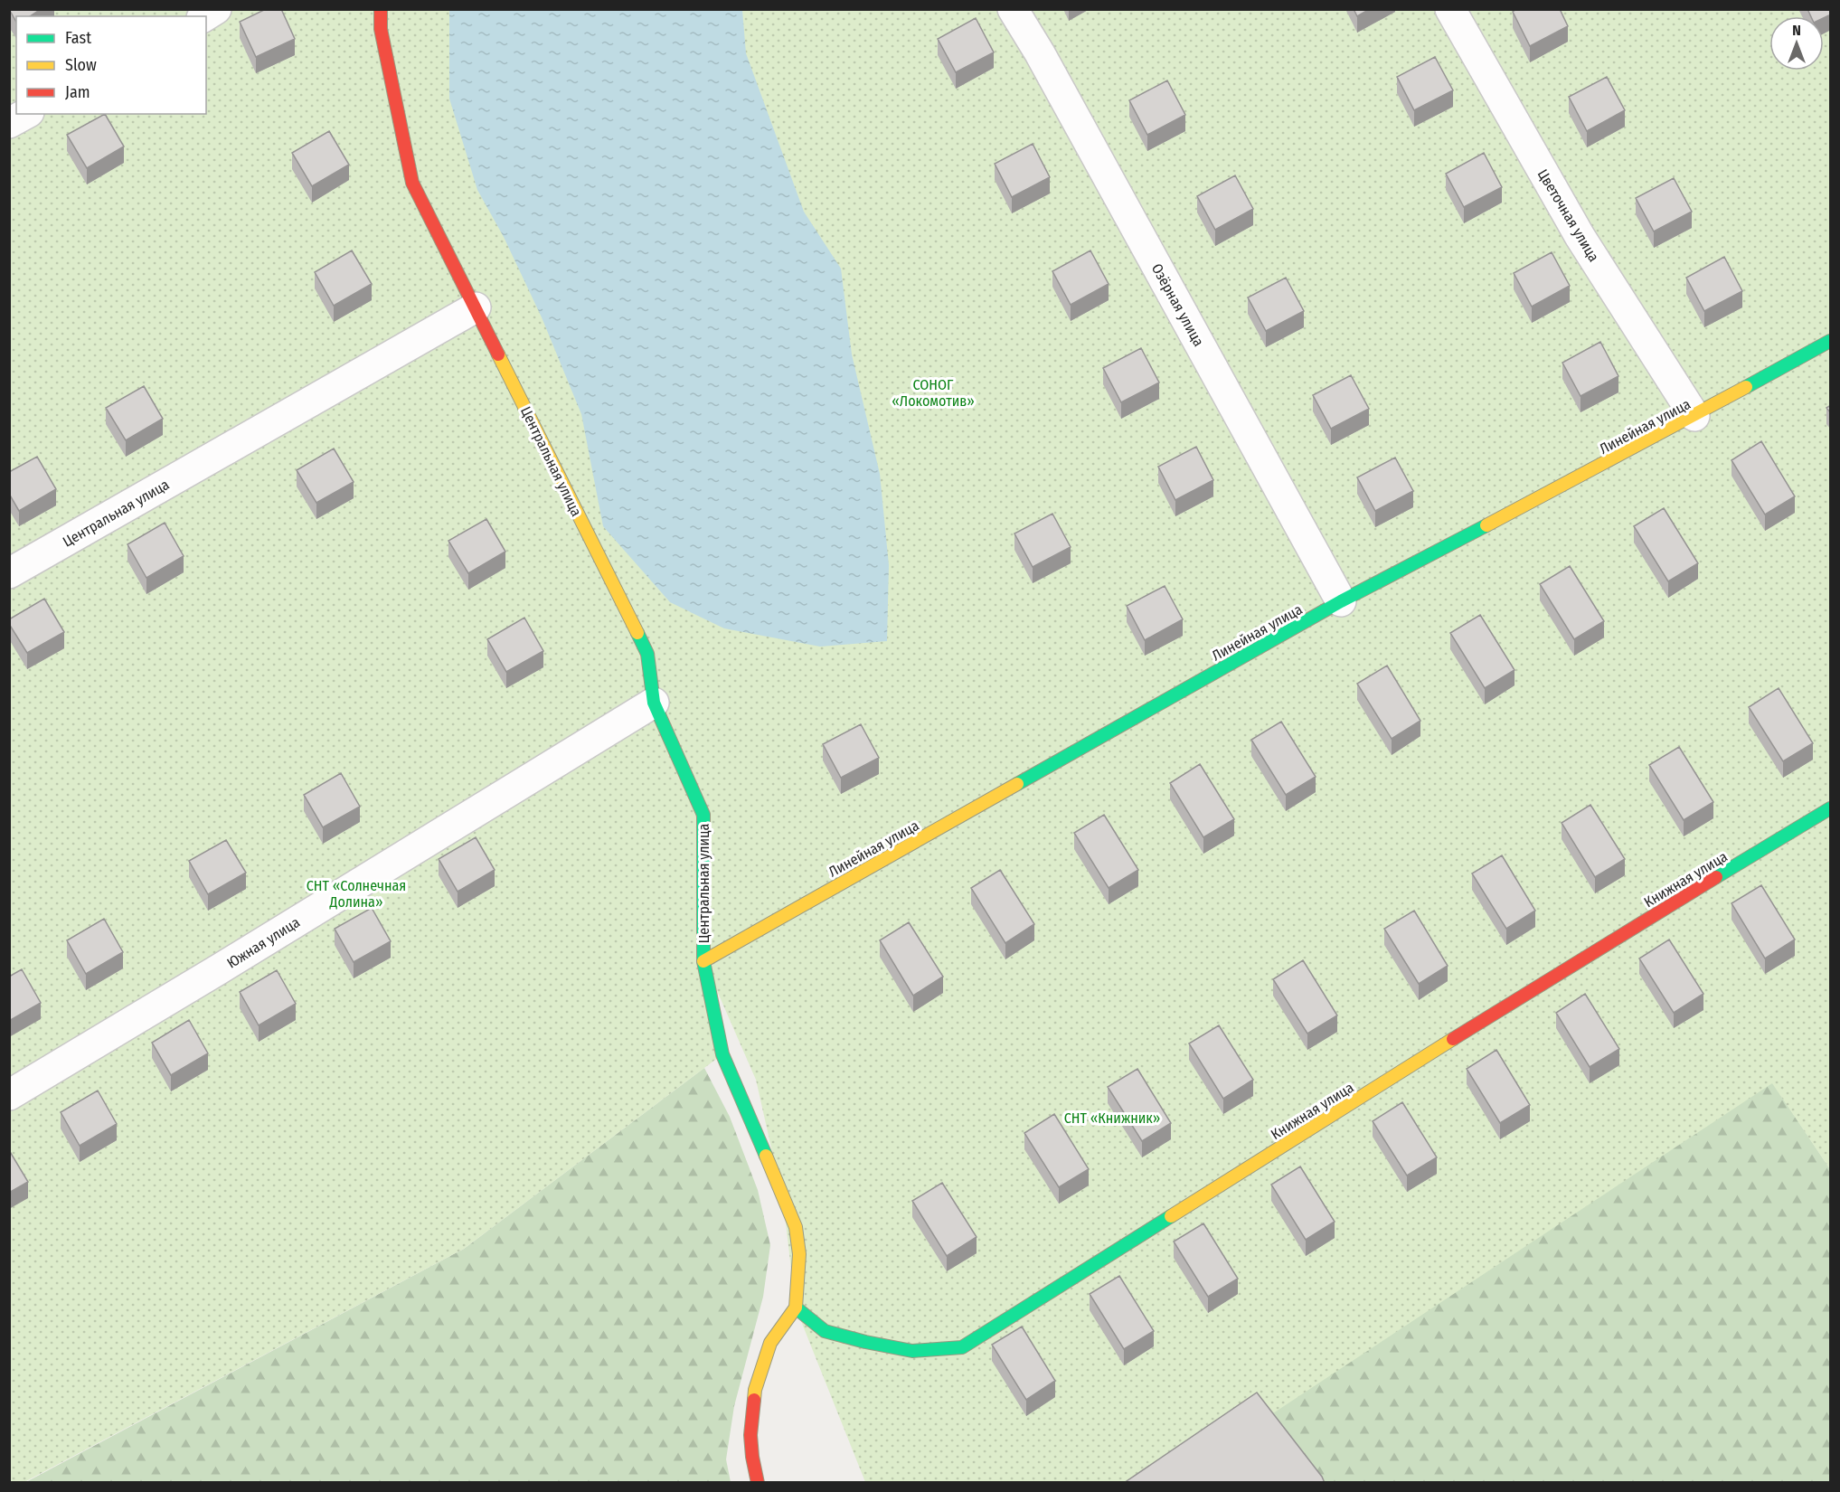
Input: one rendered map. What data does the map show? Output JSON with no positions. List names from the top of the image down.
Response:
{
  "streets": {
    "street": [
      "Цветочная улица",
      "Озёрная улица",
      "Линейная улица",
      "Центральная улица",
      "Книжная улица",
      "Южная улица"
    ]
  },
  "crossings": [
    ["Цветочная улица", "Линейная улица"],
    ["Озёрная улица", "Линейная улица"],
    ["Линейная улица", "Центральная улица"],
    ["Центральная улица", "Книжная улица"],
    ["Центральная улица", "Южная улица"]
  ],
  "parks": ["СОНОГ «Локомотив»", "СНТ «Солнечная Долина»", "СНТ «Книжник»"],
  "legend": ["Fast", "Slow", "Jam"],
  "north": "top"
}
